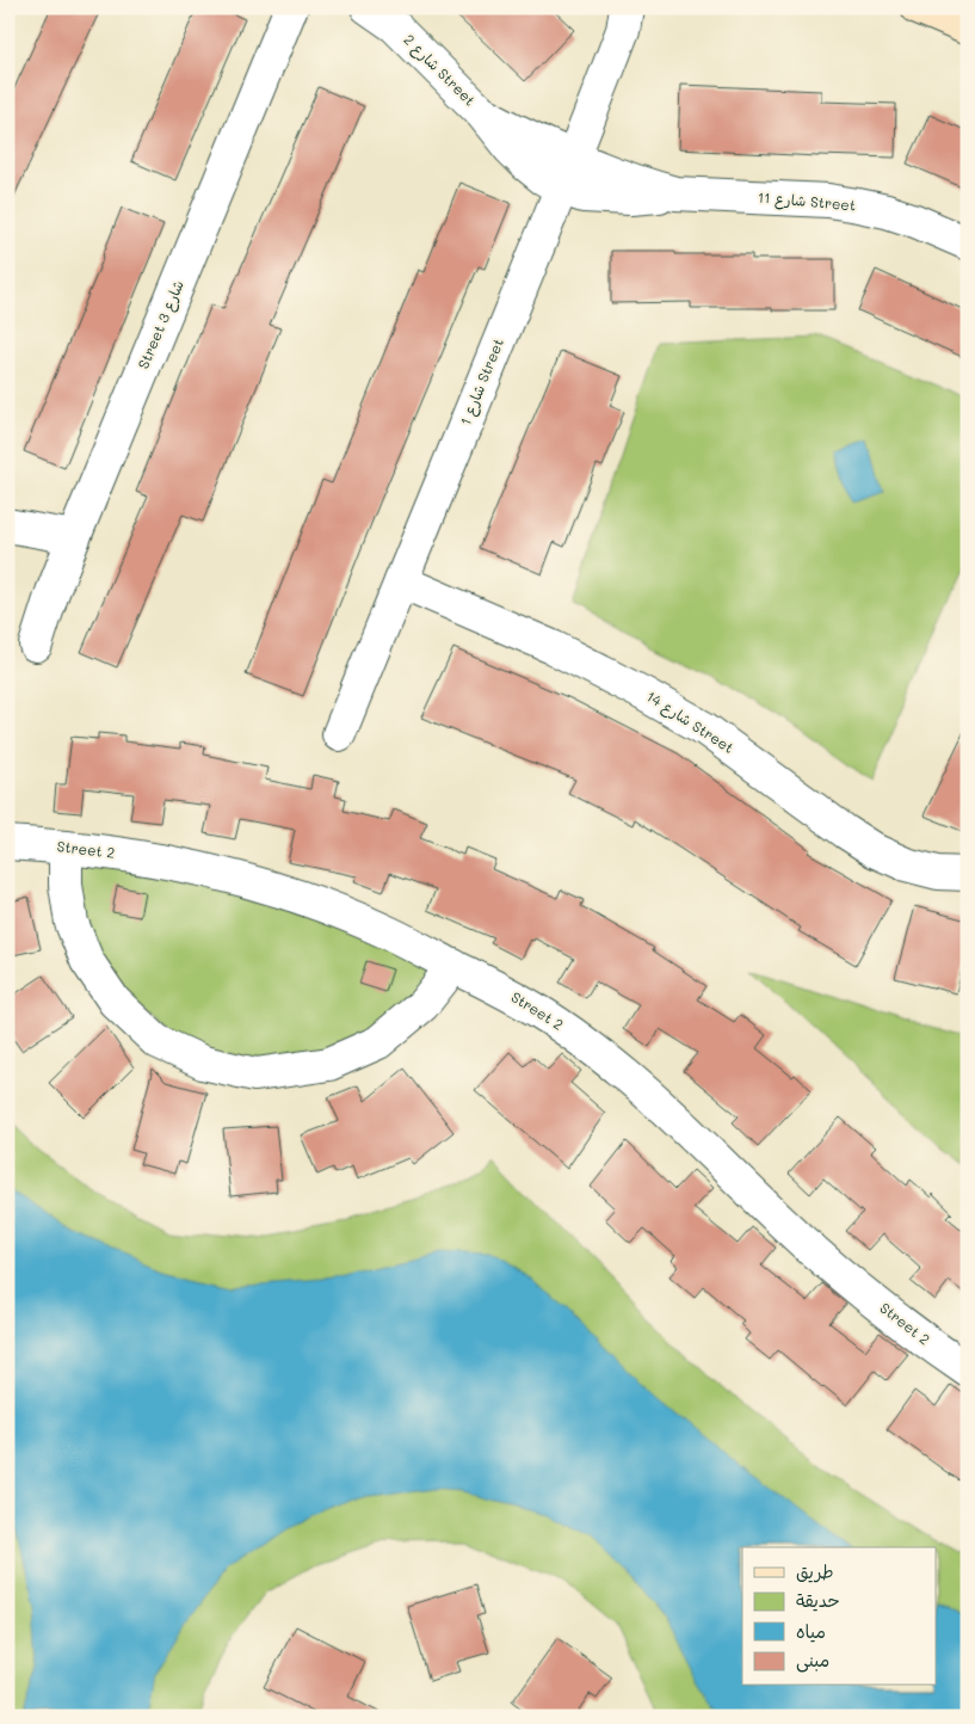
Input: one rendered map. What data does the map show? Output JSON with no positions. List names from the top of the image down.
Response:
{
  "streets": {
    "street": [
      "شارع 2 Street",
      "شارع 11 Street",
      "Street شارع 3",
      "شارع 1 Street",
      "شارع 14 Street",
      "Street 2"
    ]
  },
  "crossings": [
    ["شارع 2 Street", "شارع 11 Street"],
    ["شارع 2 Street", "شارع 1 Street"],
    ["شارع 11 Street", "شارع 1 Street"],
    ["شارع 1 Street", "شارع 14 Street"]
  ],
  "legend": [
    "طريق",
    "حديقة",
    "مياه",
    "مبنى"
  ]
}
